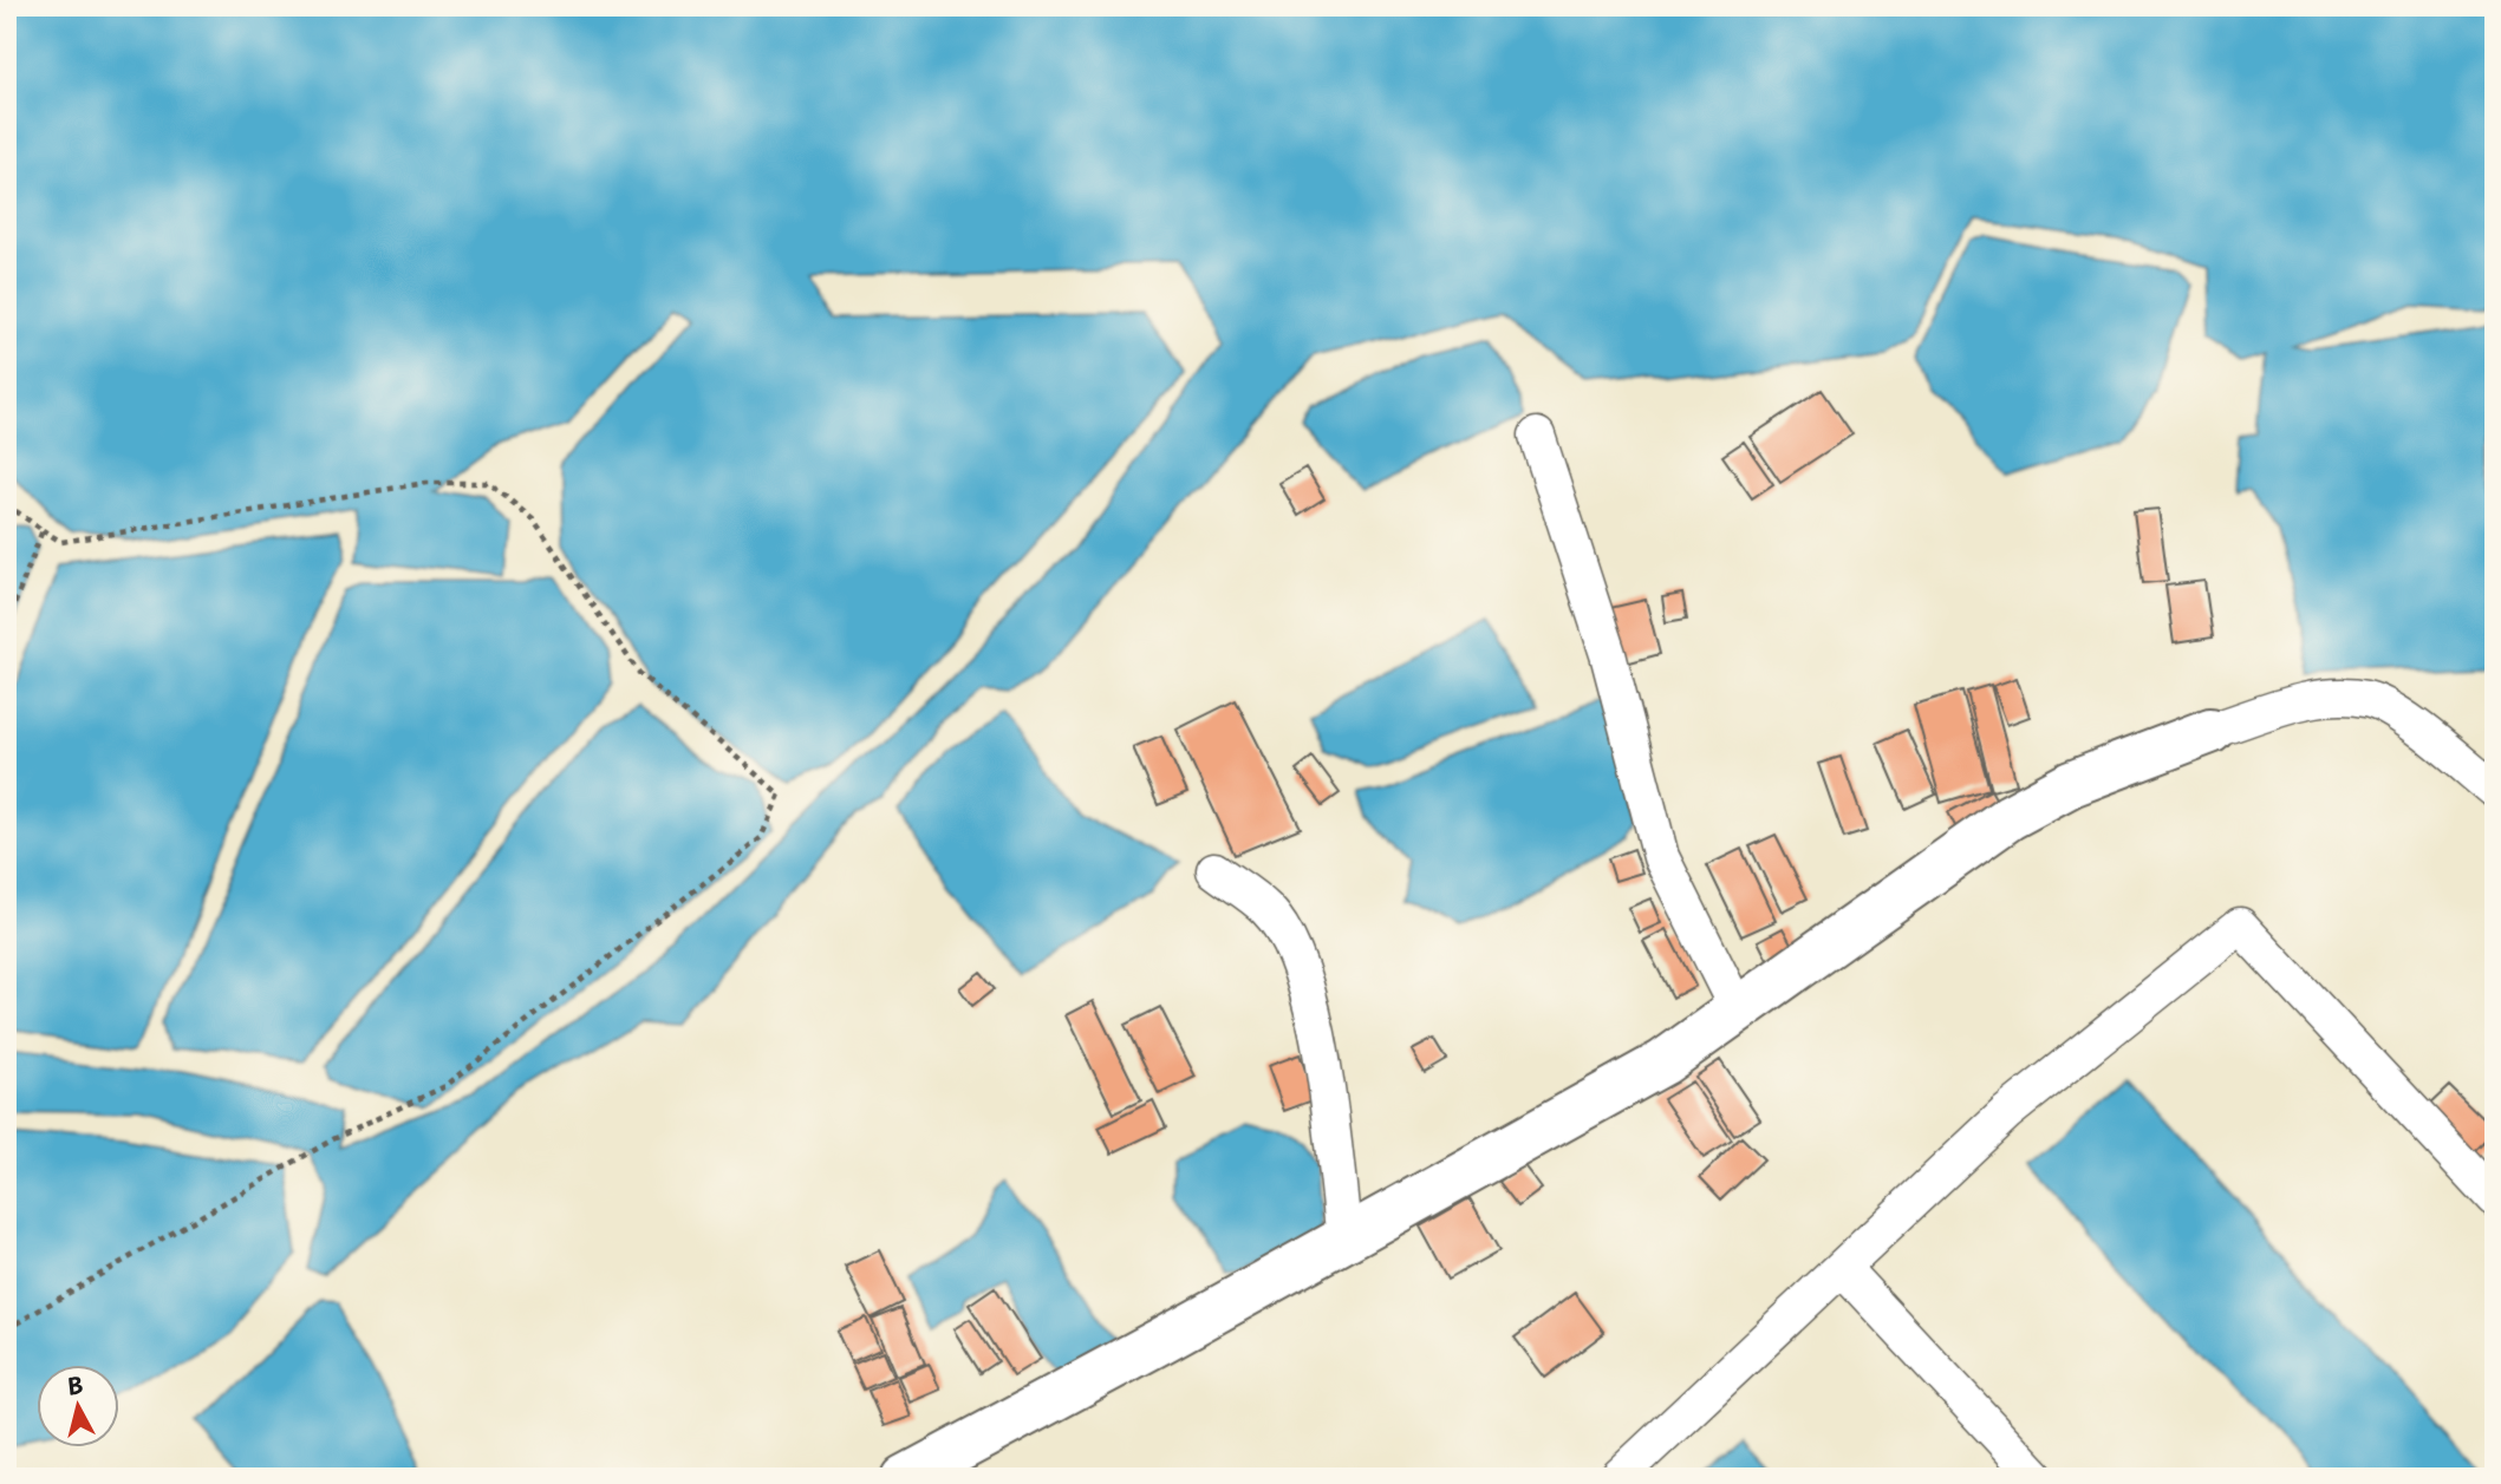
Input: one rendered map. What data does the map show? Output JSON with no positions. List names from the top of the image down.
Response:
{
  "north": "top"
}
